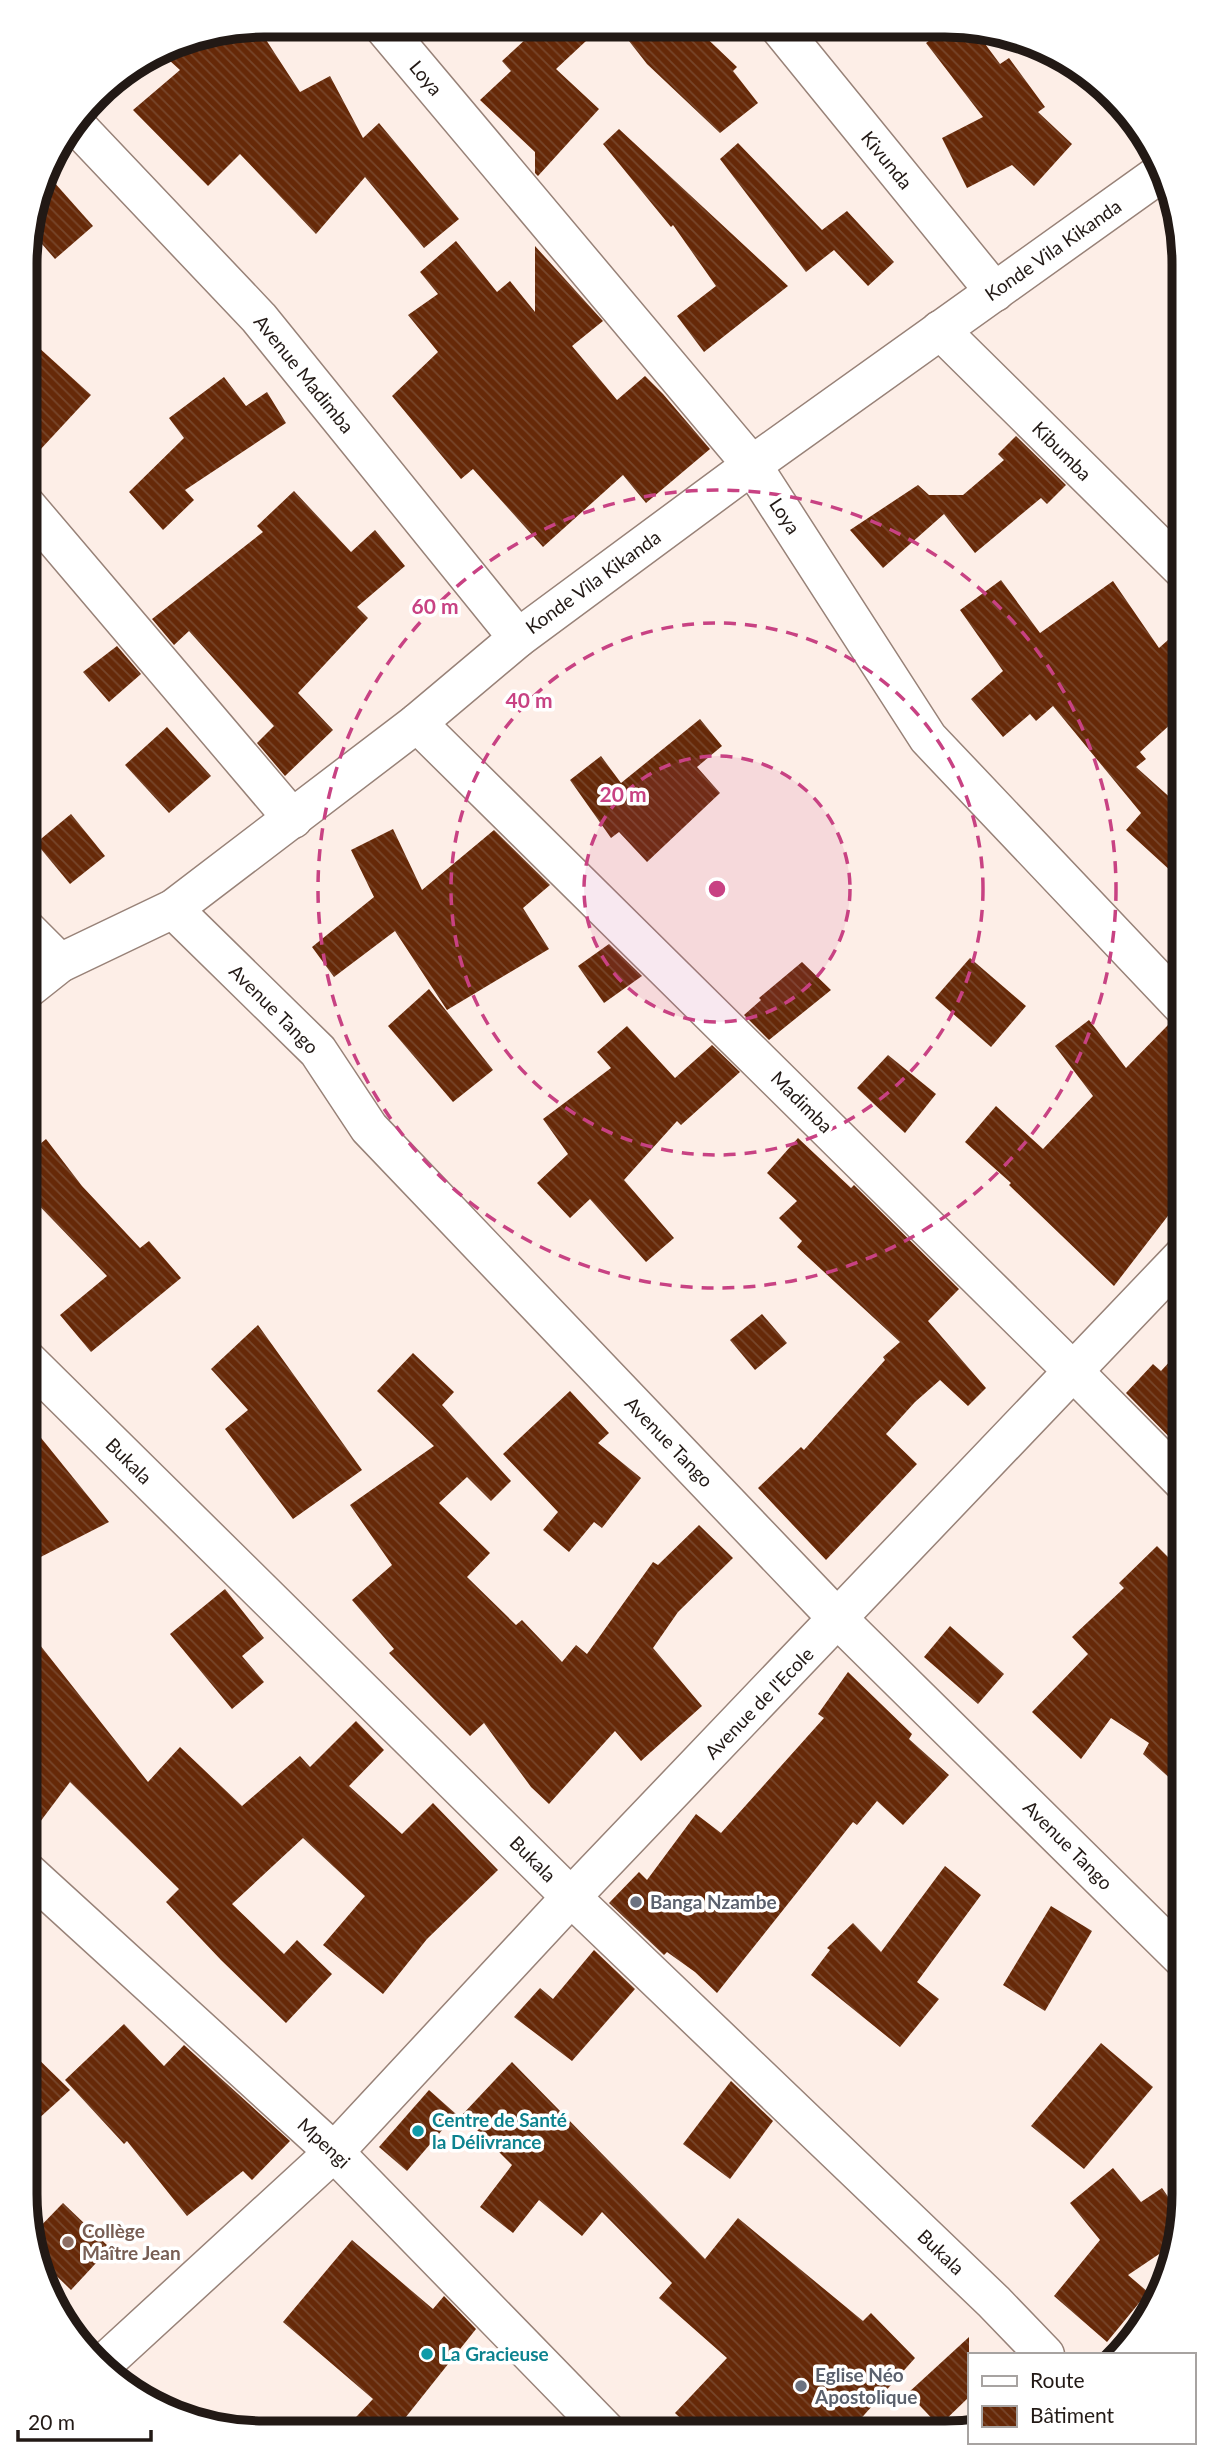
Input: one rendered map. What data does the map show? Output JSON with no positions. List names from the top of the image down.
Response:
{
  "streets": {
    "street": [
      "Loya",
      "Kivunda",
      "Konde Vila Kikanda",
      "Avenue Madimba",
      "Kibumba",
      "Avenue Tango",
      "Madimba",
      "Bukala",
      "Avenue de l'Ecole",
      "Mpengi"
    ]
  },
  "crossings": [
    ["Loya", "Konde Vila Kikanda"],
    ["Kivunda", "Konde Vila Kikanda"],
    ["Konde Vila Kikanda", "Avenue Madimba"],
    ["Konde Vila Kikanda", "Kibumba"],
    ["Konde Vila Kikanda", "Avenue Tango"],
    ["Konde Vila Kikanda", "Madimba"],
    ["Avenue Tango", "Avenue de l'Ecole"],
    ["Madimba", "Avenue de l'Ecole"],
    ["Bukala", "Avenue de l'Ecole"],
    ["Avenue de l'Ecole", "Mpengi"]
  ],
  "places": [
    "Banga Nzambe",
    "Centre de Santé la Délivrance",
    "Collège Maître Jean",
    "La Gracieuse",
    "Eglise Néo Apostolique"
  ],
  "legend": ["Route", "Bâtiment"],
  "scale_bar": "20 m",
  "rings": ["60 m", "40 m", "20 m"]
}
